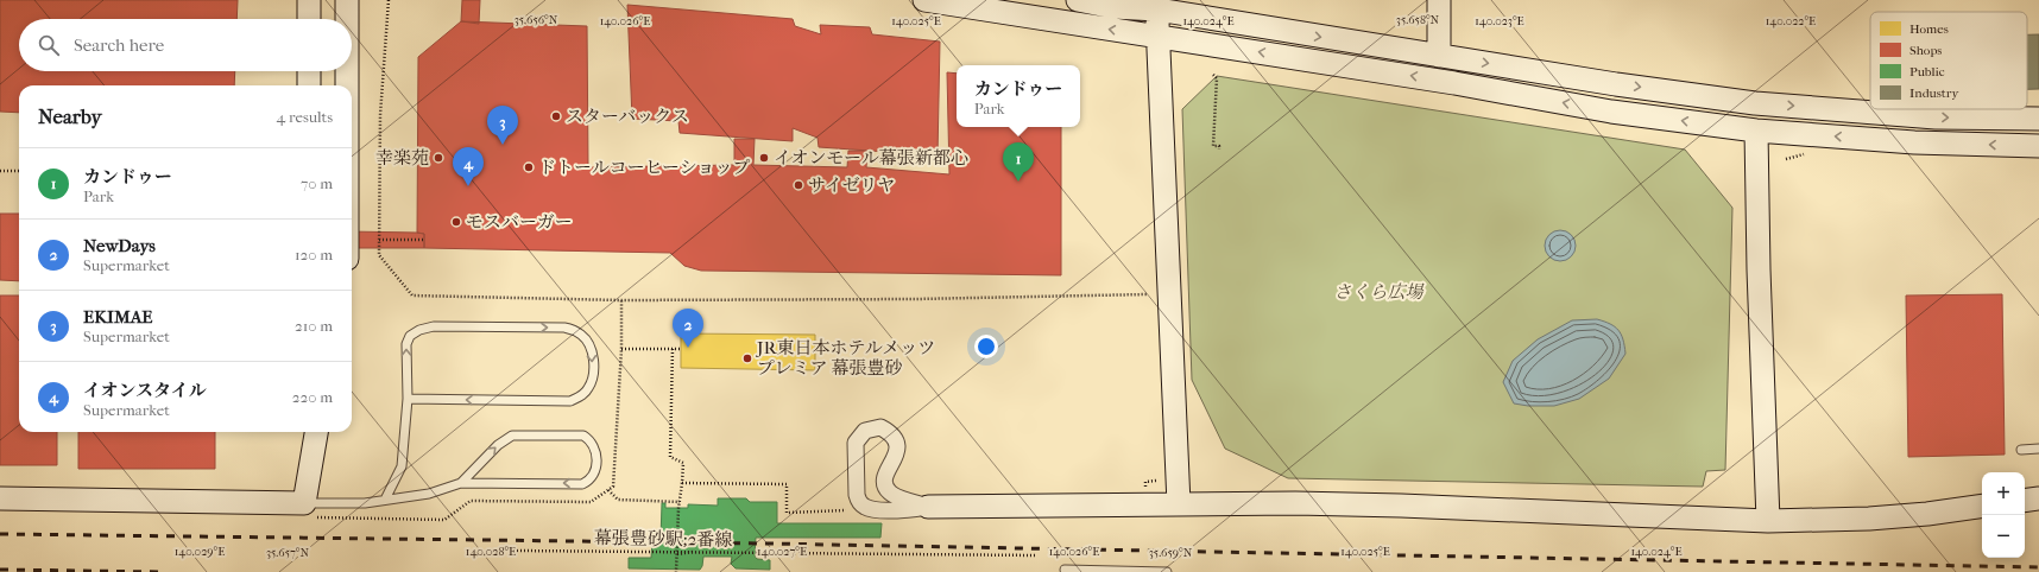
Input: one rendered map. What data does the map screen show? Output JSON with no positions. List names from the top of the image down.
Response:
{
  "streets": {
    "path": ["幕張豊砂駅;2番線"]
  },
  "parks": ["さくら広場"],
  "places": [
    "スターバックス",
    "幸楽苑",
    "イオンモール幕張新都心",
    "ドトールコーヒーショップ",
    "サイゼリヤ",
    "モスバーガー",
    "JR東日本ホテルメッツ プレミア 幕張豊砂"
  ],
  "legend": [
    "Homes",
    "Shops",
    "Public",
    "Industry"
  ],
  "page": {
    "search": "Search here",
    "popup": ["カンドゥー", "Park"],
    "heading": ["Nearby", "4 results"],
    "pins": [
      "3",
      "1",
      "4",
      "2"
    ],
    "list": [
      {
        "mark": "1",
        "name": "カンドゥー",
        "note": "Park",
        "value": "70 m"
      },
      {
        "mark": "2",
        "name": "NewDays",
        "note": "Supermarket",
        "value": "120 m"
      },
      {
        "mark": "3",
        "name": "EKIMAE",
        "note": "Supermarket",
        "value": "210 m"
      },
      {
        "mark": "4",
        "name": "イオンスタイル",
        "note": "Supermarket",
        "value": "220 m"
      }
    ],
    "map_buttons": ["+", "−"]
  },
  "coordinates": [
    "35.656°N",
    "35.658°N",
    "140.025°E",
    "140.024°E",
    "140.022°E",
    "140.026°E",
    "140.023°E",
    "140.029°E",
    "140.028°E",
    "140.027°E",
    "35.657°N",
    "35.659°N"
  ]
}
